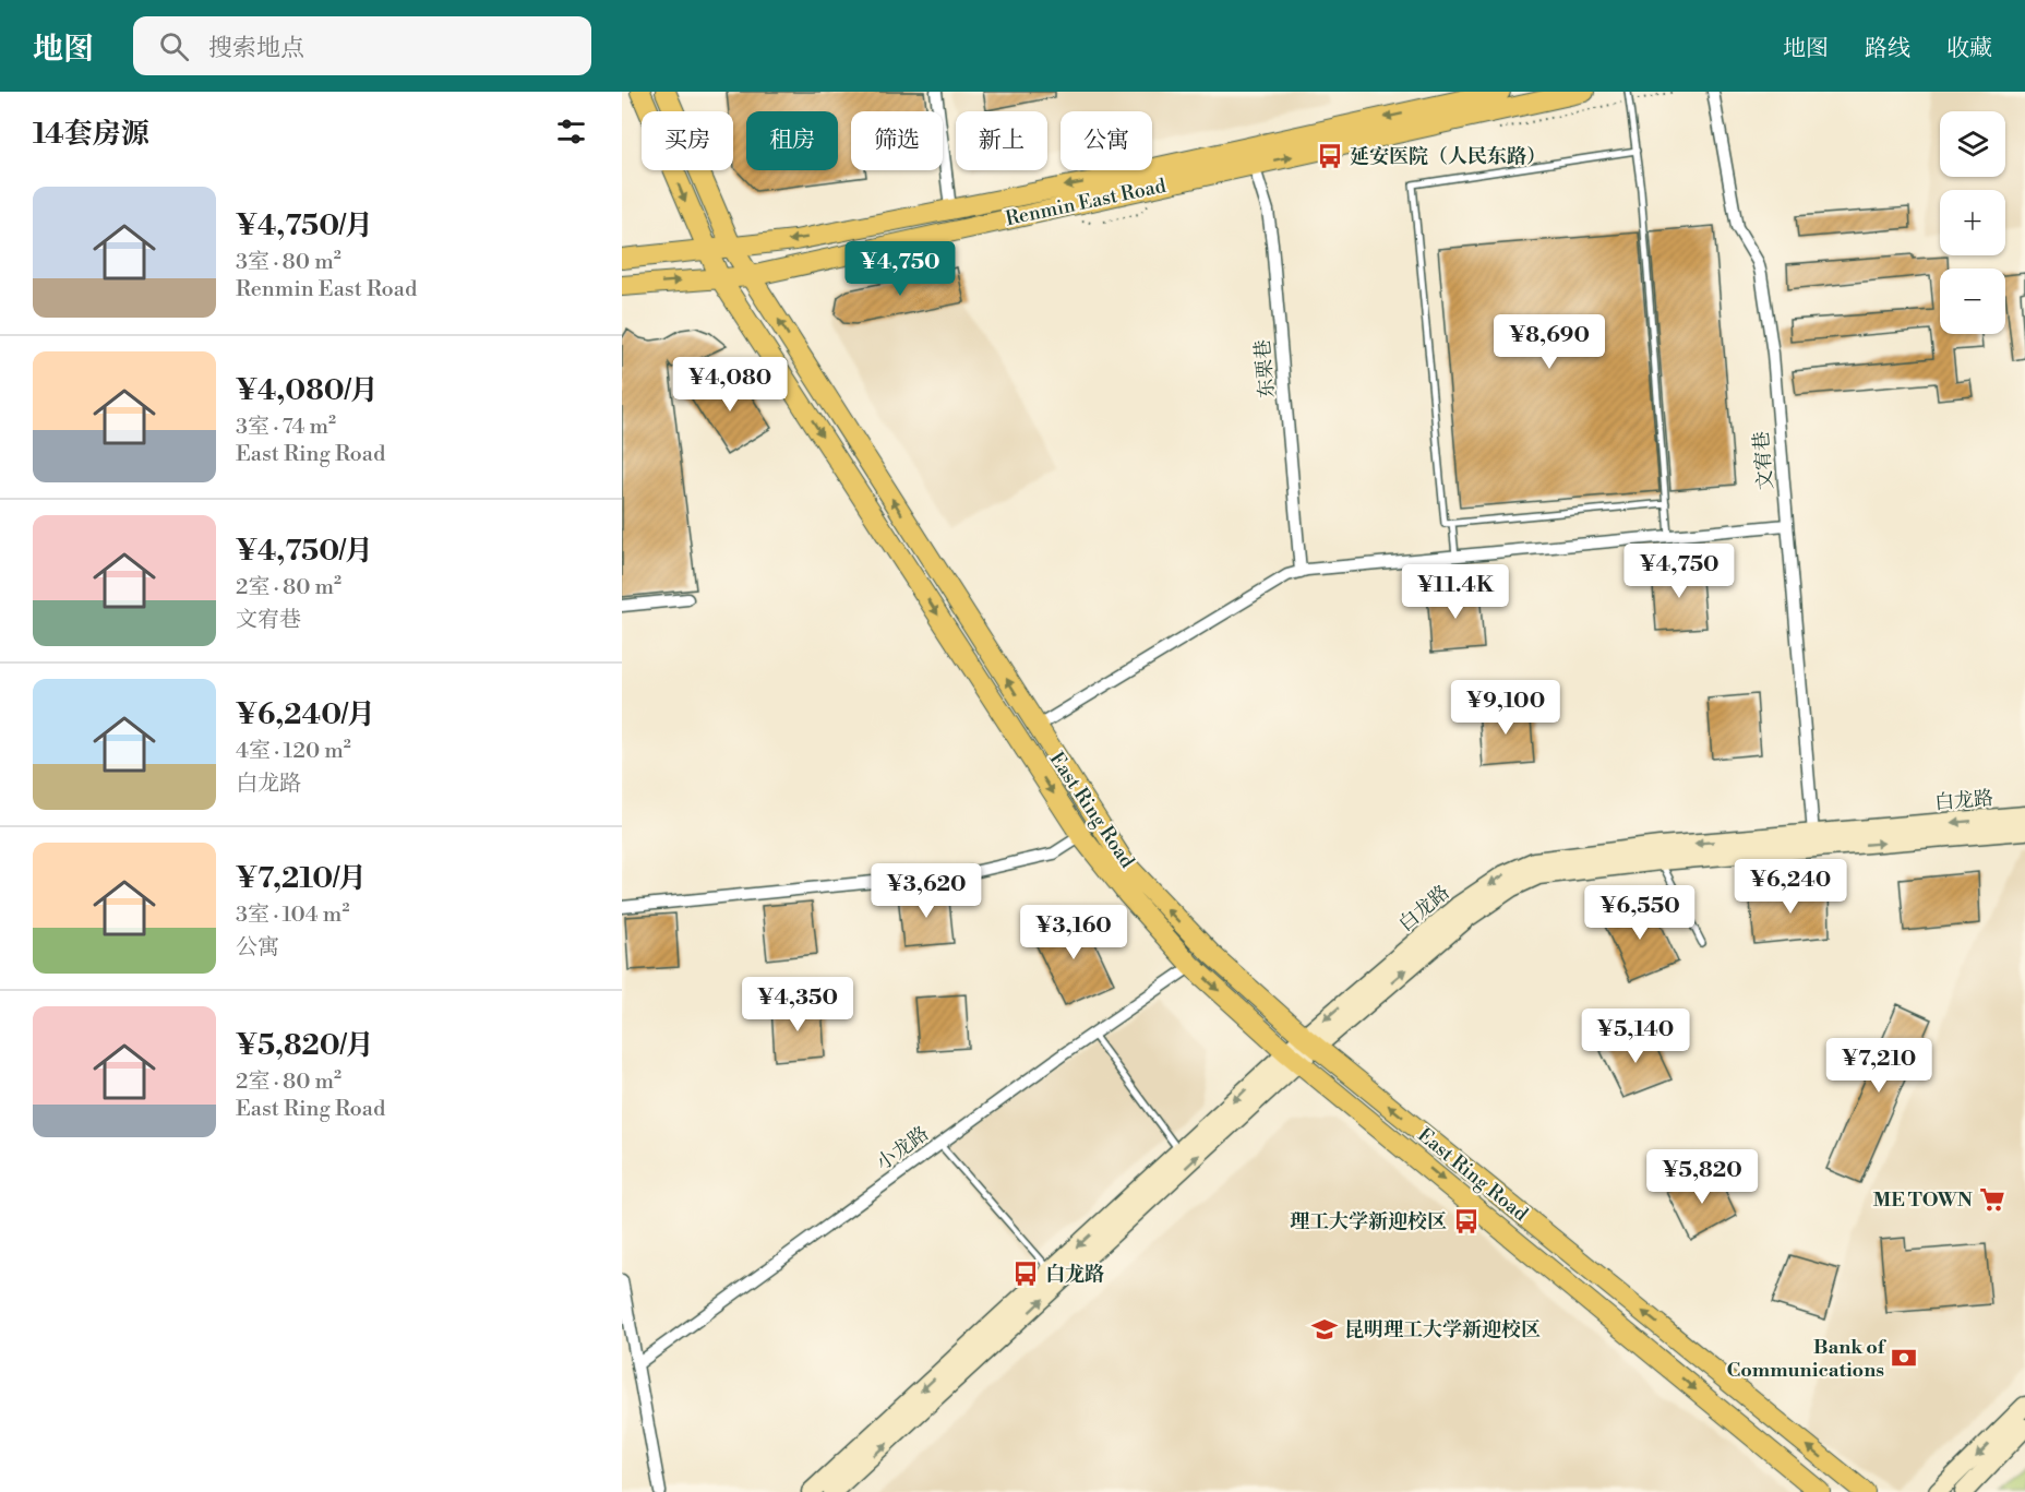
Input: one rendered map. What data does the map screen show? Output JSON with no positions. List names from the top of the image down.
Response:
{
  "streets": {
    "main road": ["Renmin East Road", "白龙路", "East Ring Road"],
    "street": ["东栗巷", "文宥巷", "小龙路"]
  },
  "crossings": [
    ["Renmin East Road", "东栗巷"],
    ["Renmin East Road", "East Ring Road"],
    ["文宥巷", "白龙路"],
    ["白龙路", "East Ring Road"],
    ["East Ring Road", "小龙路"]
  ],
  "places": {
    "bus stop": ["延安医院（人民东路）", "理工大学新迎校区", "白龙路"],
    "supermarket": ["ME TOWN"],
    "school or university": ["昆明理工大学新迎校区"],
    "bank": ["Bank of Communications"]
  },
  "page": {
    "header": "地图",
    "search": "搜索地点",
    "nav": ["地图", "路线", "收藏"],
    "heading": "14套房源",
    "map_buttons": ["+", "−"],
    "chip": [
      "买房",
      "租房",
      "筛选",
      "新上",
      "公寓"
    ],
    "list": [
      {
        "name": "¥4,750/月",
        "note": "3室 · 80 m² · Renmin East Road"
      },
      {
        "name": "¥4,080/月",
        "note": "3室 · 74 m² · East Ring Road"
      },
      {
        "name": "¥4,750/月",
        "note": "2室 · 80 m² · 文宥巷"
      },
      {
        "name": "¥6,240/月",
        "note": "4室 · 120 m² · 白龙路"
      },
      {
        "name": "¥7,210/月",
        "note": "3室 · 104 m² · 公寓"
      },
      {
        "name": "¥5,820/月",
        "note": "2室 · 80 m² · East Ring Road"
      }
    ],
    "price": [
      "¥4,750",
      "¥8,690",
      "¥4,080",
      "¥4,750",
      "¥11.4K",
      "¥9,100",
      "¥6,240",
      "¥3,620",
      "¥6,550",
      "¥3,160",
      "¥4,350",
      "¥5,140",
      "¥7,210",
      "¥5,820"
    ]
  }
}
